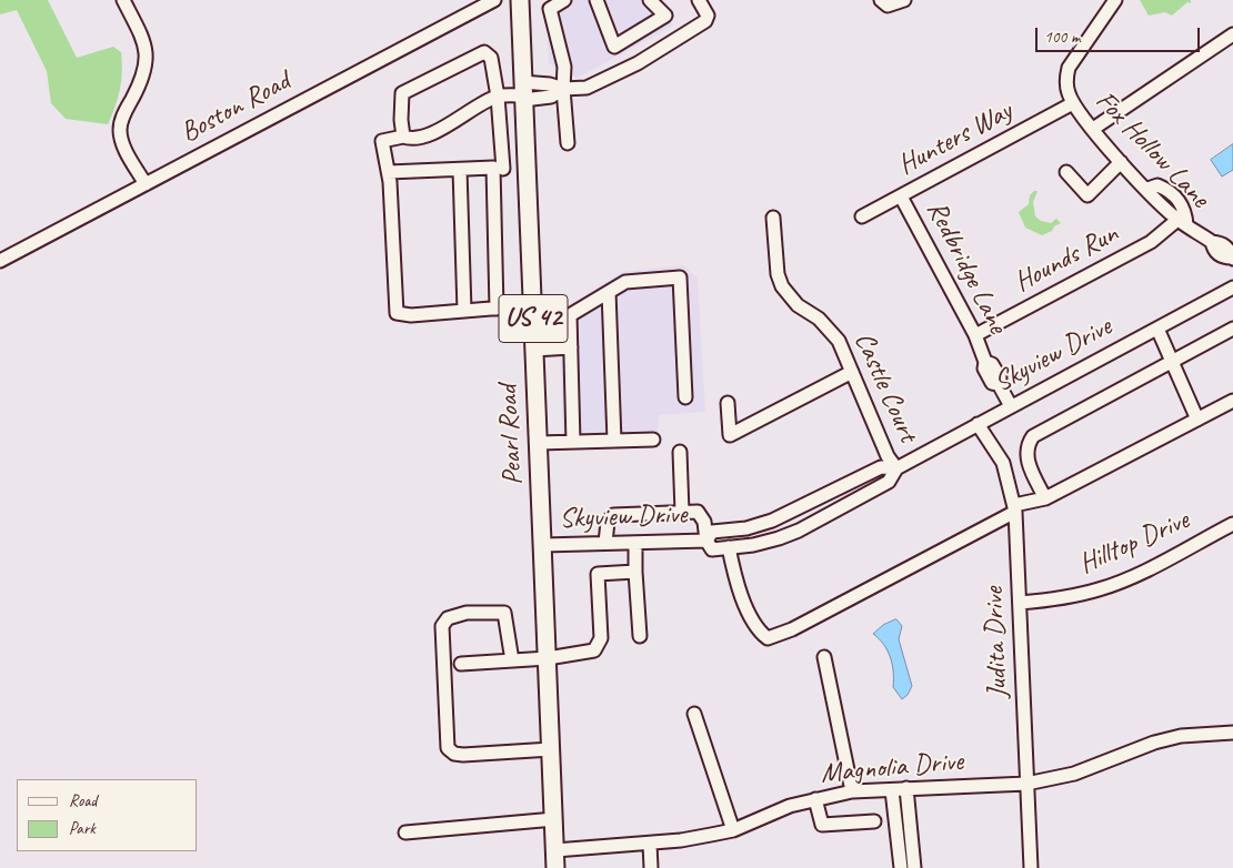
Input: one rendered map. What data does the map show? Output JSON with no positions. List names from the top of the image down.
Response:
{
  "streets": {
    "main road": ["US 42", "Pearl Road"],
    "street": [
      "Boston Road",
      "Hunters Way",
      "Fox Hollow Lane",
      "Hounds Run",
      "Redbridge Lane",
      "Skyview Drive",
      "Castle Court",
      "Hilltop Drive",
      "Judita Drive",
      "Magnolia Drive"
    ]
  },
  "crossings": [
    ["Hunters Way", "Fox Hollow Lane"],
    ["Hunters Way", "Redbridge Lane"],
    ["Fox Hollow Lane", "Hounds Run"],
    ["Hounds Run", "Redbridge Lane"],
    ["Redbridge Lane", "Skyview Drive"],
    ["Skyview Drive", "Castle Court"],
    ["Skyview Drive", "Pearl Road"],
    ["Skyview Drive", "Judita Drive"],
    ["Pearl Road", "Magnolia Drive"],
    ["Hilltop Drive", "Judita Drive"],
    ["Judita Drive", "Magnolia Drive"]
  ],
  "legend": ["Road", "Park"],
  "scale_bar": "100 m"
}
